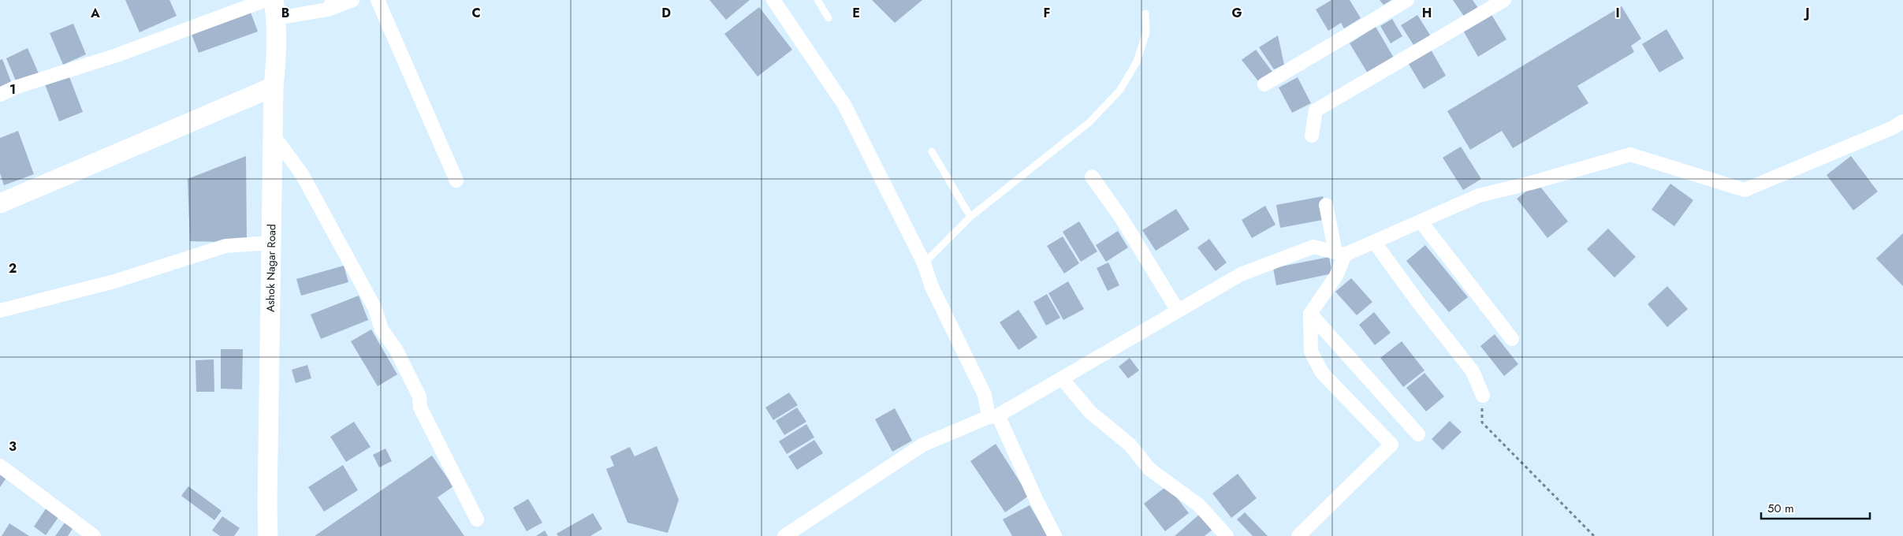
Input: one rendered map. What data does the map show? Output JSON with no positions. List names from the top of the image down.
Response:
{
  "streets": {
    "street": ["Ashok Nagar Road"]
  },
  "scale_bar": "50 m",
  "grid": {
    "columns": [
      "A",
      "B",
      "C",
      "D",
      "E",
      "F",
      "G",
      "H",
      "I",
      "J"
    ],
    "rows": ["1", "2", "3"]
  }
}
